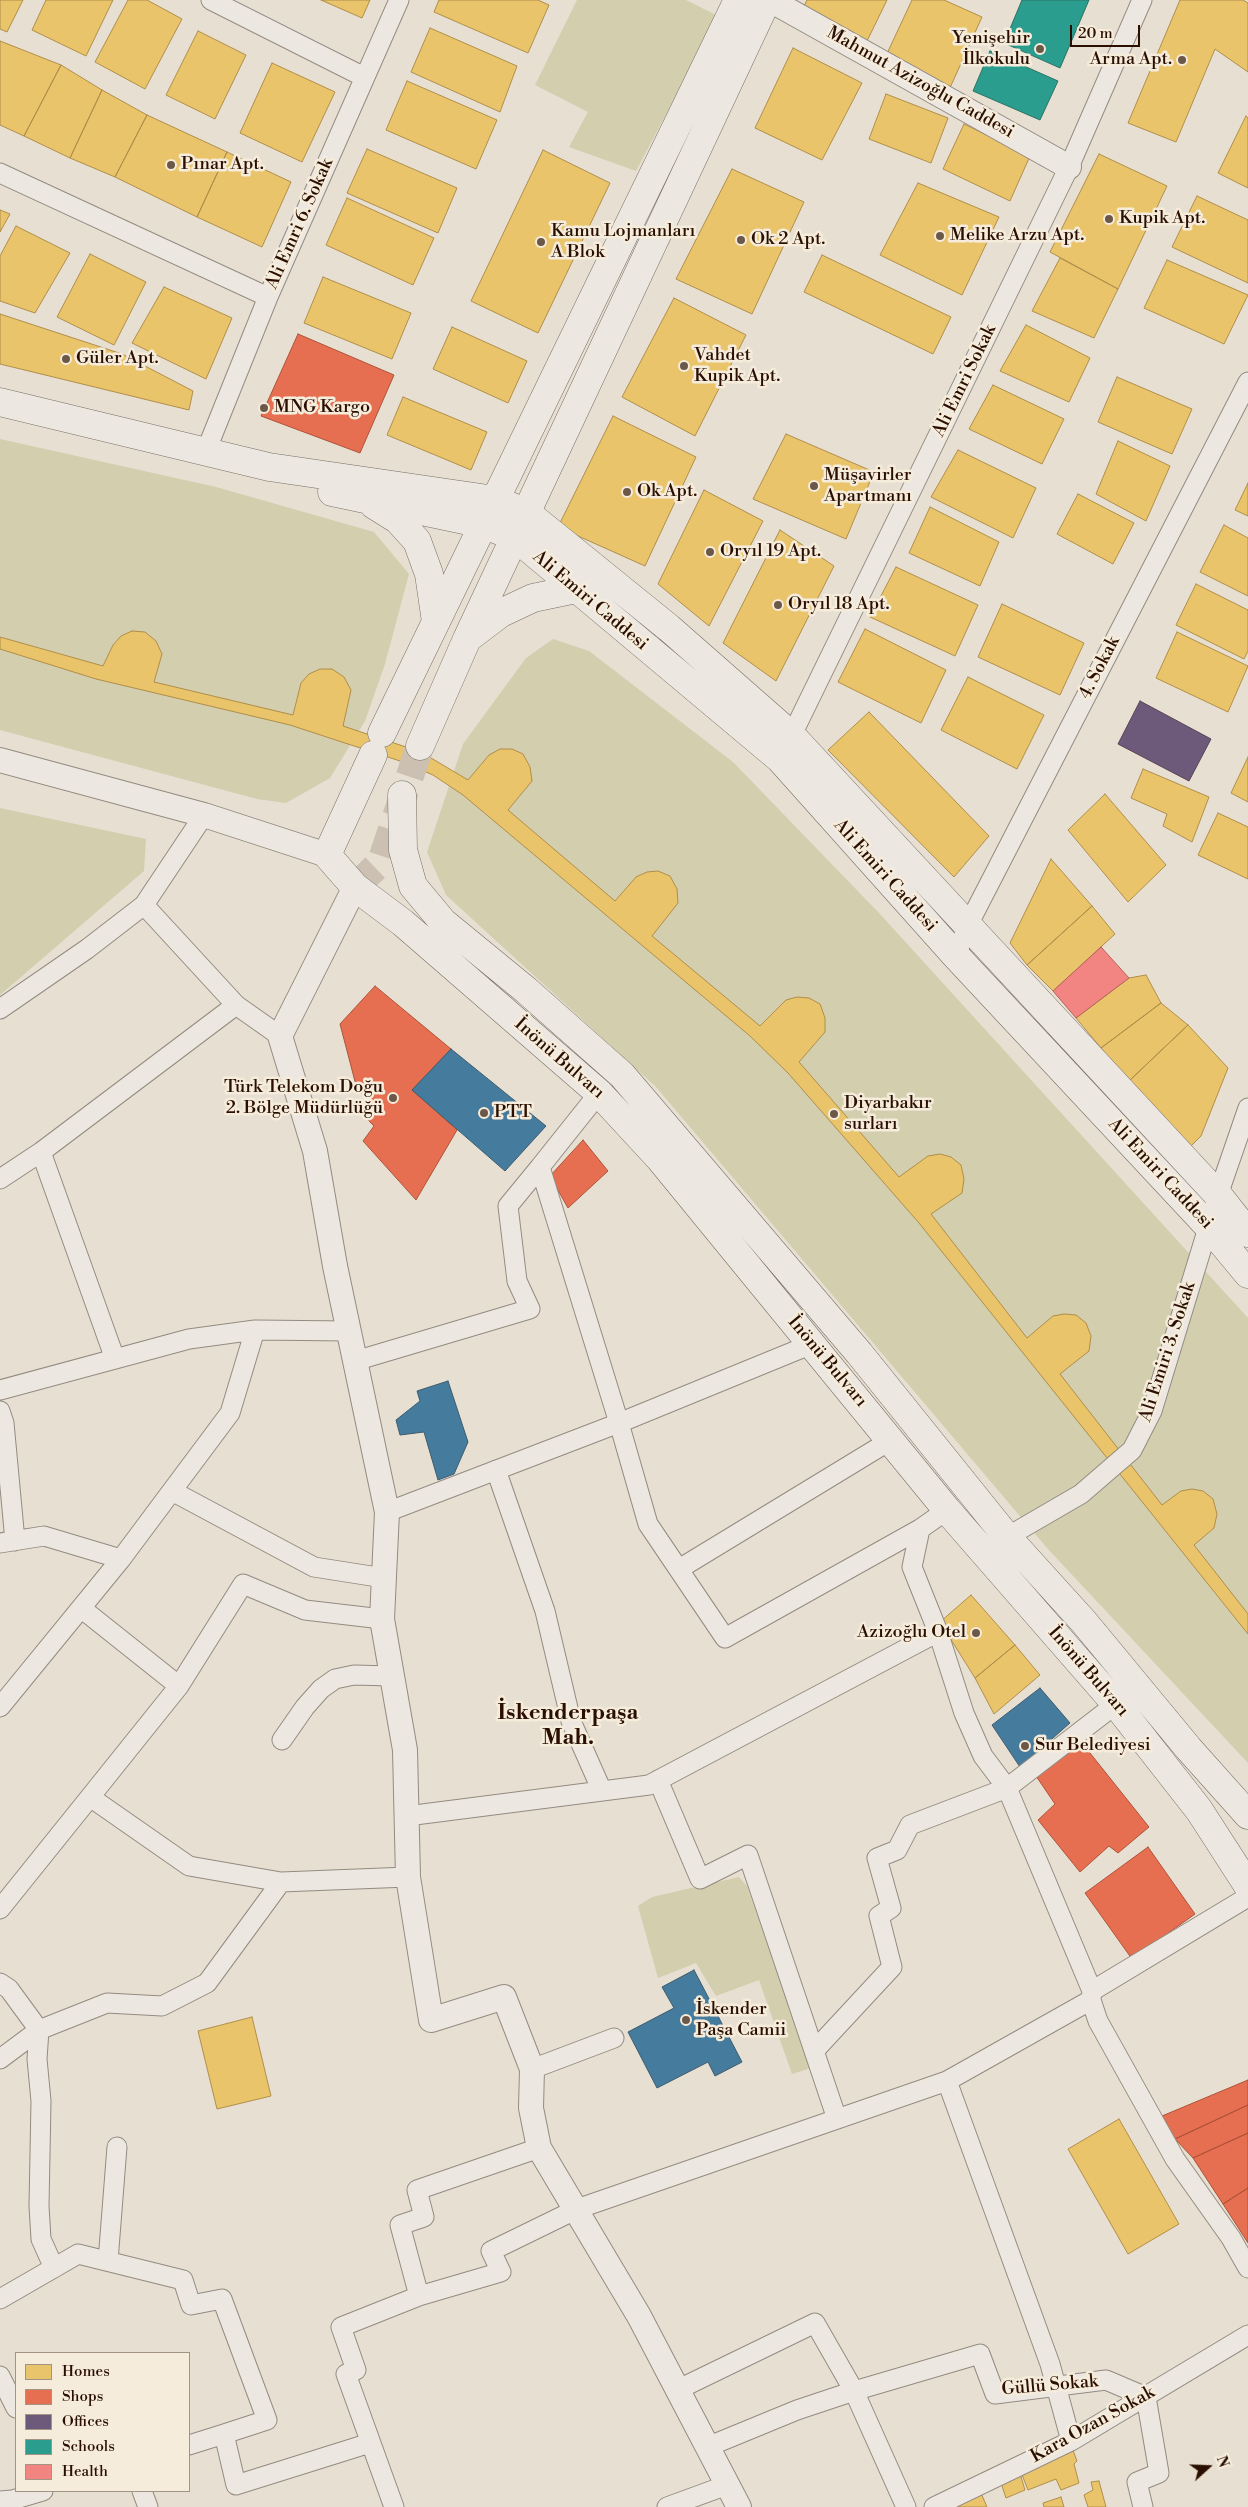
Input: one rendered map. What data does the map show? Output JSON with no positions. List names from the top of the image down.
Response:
{
  "streets": {
    "main road": ["Ali Emiri Caddesi", "İnönü Bulvarı"],
    "street": [
      "Mahmut Azizoğlu Caddesi",
      "Ali Emri 6. Sokak",
      "Ali Emri Sokak",
      "4. Sokak",
      "Ali Emiri 3. Sokak",
      "Güllü Sokak",
      "Kara Ozan Sokak"
    ]
  },
  "crossings": [
    ["Mahmut Azizoğlu Caddesi", "Ali Emri Sokak"],
    ["Ali Emri Sokak", "Ali Emiri Caddesi"],
    ["Ali Emiri Caddesi", "4. Sokak"],
    ["Ali Emiri Caddesi", "Ali Emiri 3. Sokak"],
    ["Güllü Sokak", "Kara Ozan Sokak"]
  ],
  "districts": ["İskenderpaşa Mah."],
  "places": [
    "Yenişehir İlkokulu",
    "Arma Apt.",
    "Pınar Apt.",
    "Kupik Apt.",
    "Melike Arzu Apt.",
    "Ok 2 Apt.",
    "Kamu Lojmanları A Blok",
    "Güler Apt.",
    "Vahdet Kupik Apt.",
    "MNG Kargo",
    "Müşavirler Apartmanı",
    "Ok Apt.",
    "Oryıl 19 Apt.",
    "Oryıl 18 Apt.",
    "Türk Telekom Doğu 2. Bölge Müdürlüğü",
    "PTT",
    "Diyarbakır surları",
    "Azizoğlu Otel",
    "Sur Belediyesi",
    "İskender Paşa Camii"
  ],
  "legend": [
    "Homes",
    "Shops",
    "Offices",
    "Schools",
    "Health"
  ],
  "scale_bar": "20 m",
  "north": "right"
}
